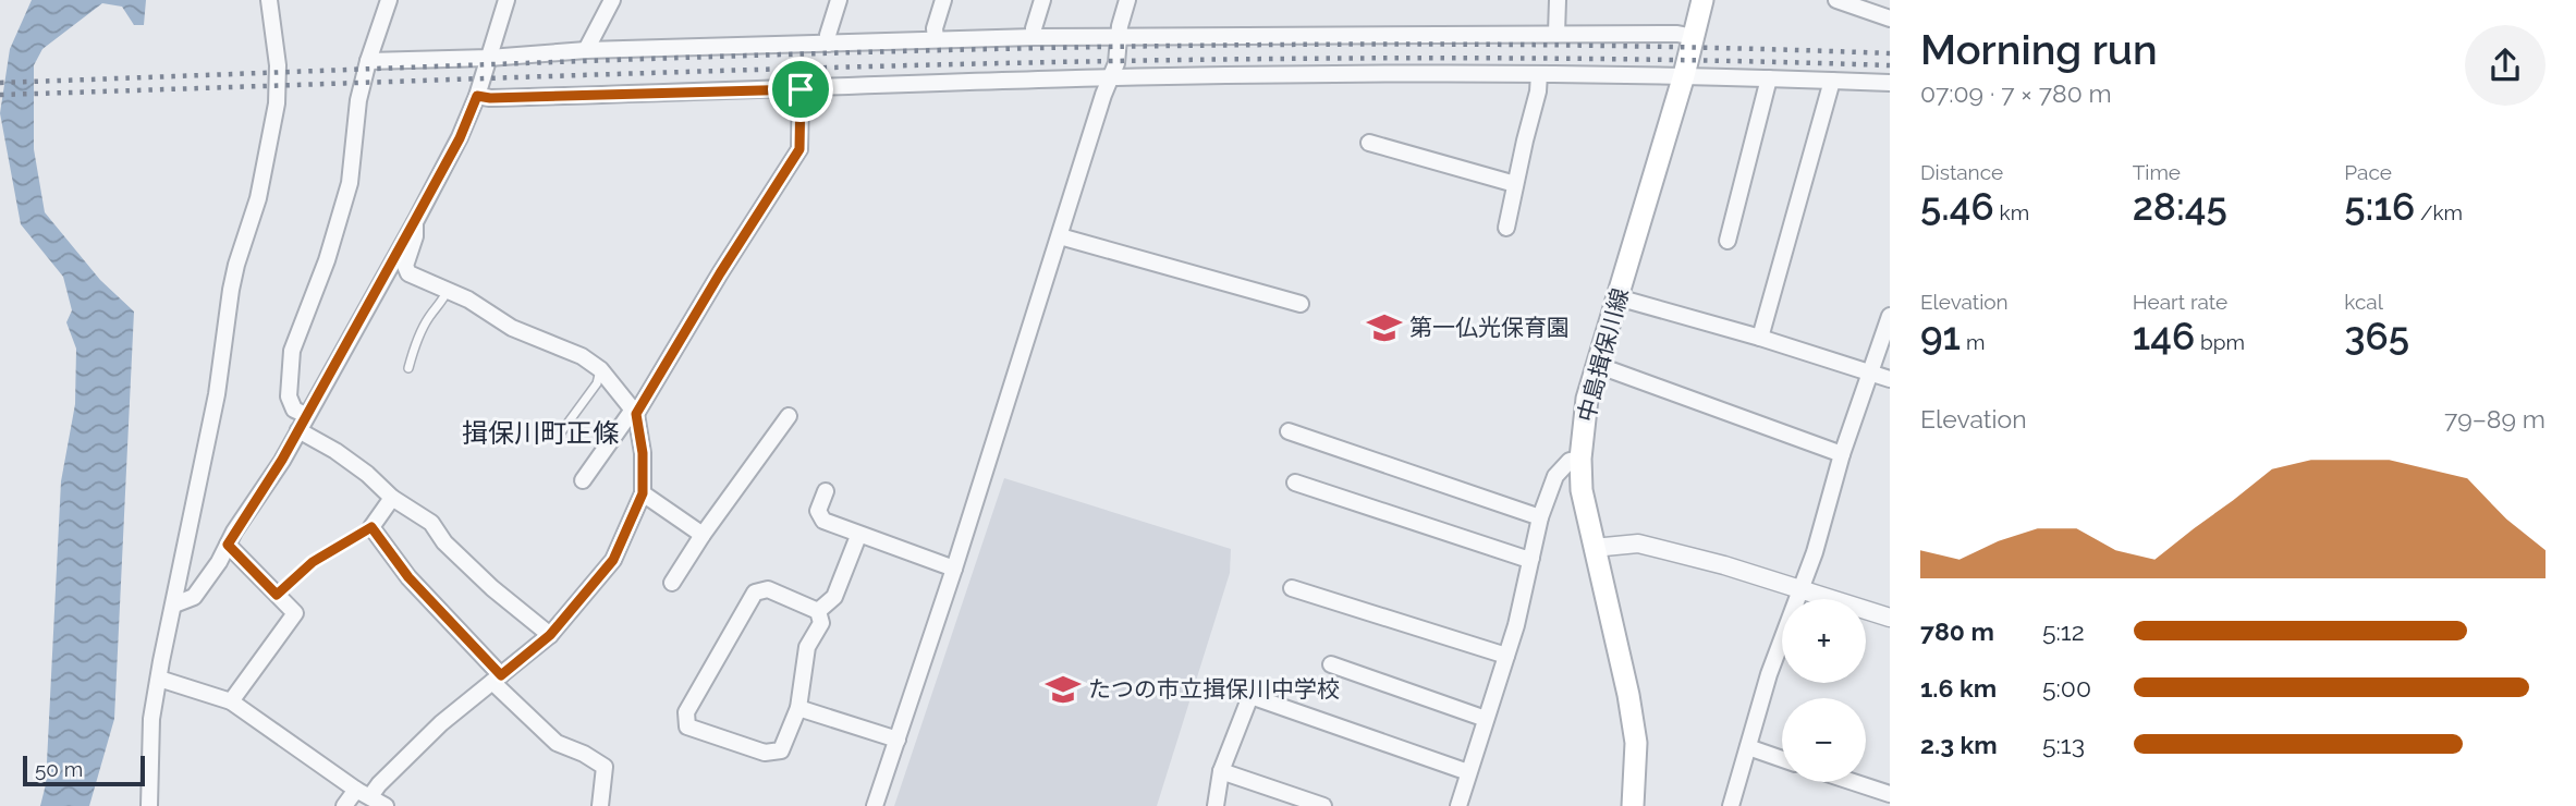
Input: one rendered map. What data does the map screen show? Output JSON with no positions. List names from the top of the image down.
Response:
{
  "streets": {
    "main road": ["中島揖保川線"]
  },
  "districts": ["揖保川町正條"],
  "places": {
    "school or university": ["第一仏光保育園", "たつの市立揖保川中学校"]
  },
  "scale_bar": "50 m",
  "page": {
    "heading": ["Morning run", "07:09 · 7 × 780 m"],
    "stats": [
      ["Distance", "5.46 km"],
      ["Time", "28:45"],
      ["Pace", "5:16 /km"],
      ["Elevation", "91 m"],
      ["Heart rate", "146 bpm"],
      ["kcal", "365"]
    ],
    "chart": ["Elevation", "79–89 m"],
    "map_buttons": ["+", "−"],
    "list": [
      {
        "name": "780 m",
        "note": "5:12"
      },
      {
        "name": "1.6 km",
        "note": "5:00"
      },
      {
        "name": "2.3 km",
        "note": "5:13"
      }
    ],
    "scale": "50 m"
  }
}
